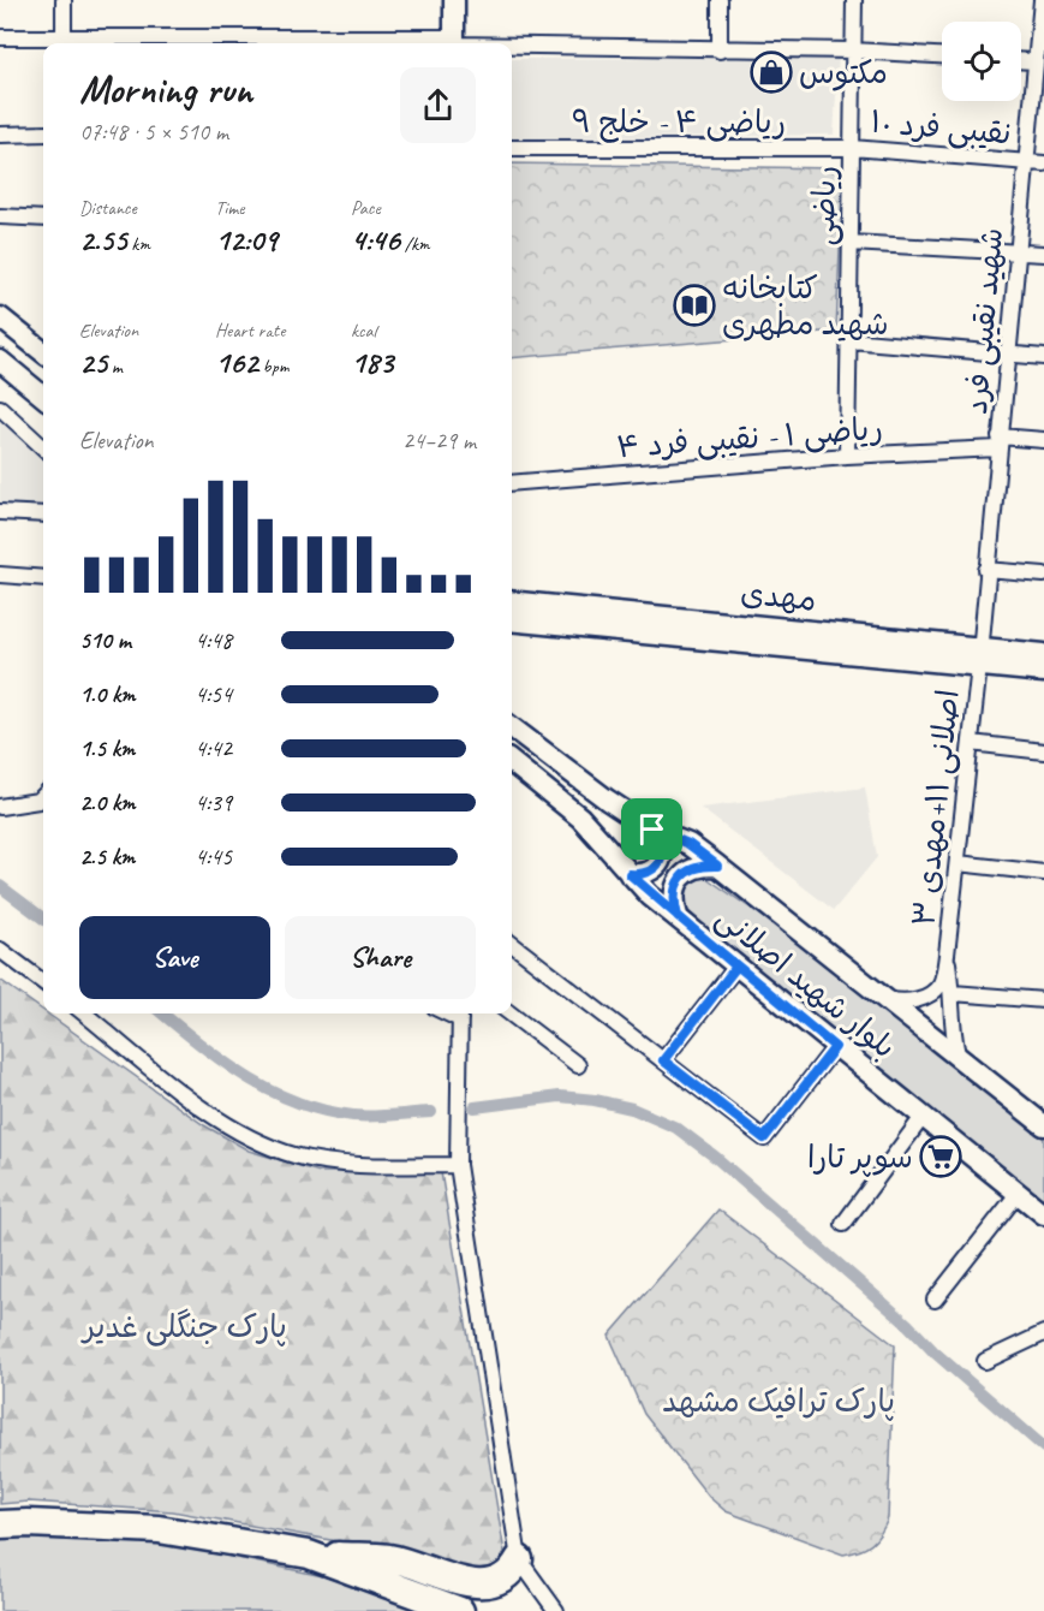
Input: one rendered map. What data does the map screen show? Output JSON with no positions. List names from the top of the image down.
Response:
{
  "streets": {
    "main road": ["مهدی", "بلوار شهید اصلانی"],
    "street": [
      "ریاضی ۴ - خلج ۹",
      "نقیبی فرد ۱۰",
      "ریاضی",
      "شهید نقیبی فرد",
      "ریاضی ۱ - نقیبی فرد ۴",
      "اصلانی ۱۱+مهدی ۳"
    ]
  },
  "crossings": [
    ["ریاضی ۴ - خلج ۹", "نقیبی فرد ۱۰"],
    ["ریاضی ۴ - خلج ۹", "ریاضی"],
    ["نقیبی فرد ۱۰", "ریاضی"],
    ["نقیبی فرد ۱۰", "شهید نقیبی فرد"],
    ["ریاضی", "ریاضی ۱ - نقیبی فرد ۴"],
    ["شهید نقیبی فرد", "ریاضی ۱ - نقیبی فرد ۴"],
    ["شهید نقیبی فرد", "مهدی"],
    ["شهید نقیبی فرد", "اصلانی ۱۱+مهدی ۳"],
    ["مهدی", "اصلانی ۱۱+مهدی ۳"]
  ],
  "parks": ["پارک جنگلی غدیر", "پارک ترافیک مشهد"],
  "places": {
    "shop": ["مکتوس"],
    "library": ["کتابخانه شهید مطهری"],
    "supermarket": ["سوپر تارا"]
  },
  "page": {
    "heading": ["Morning run", "07:48 · 5 × 510 m"],
    "stats": [
      ["Distance", "2.55 km"],
      ["Time", "12:09"],
      ["Pace", "4:46 /km"],
      ["Elevation", "25 m"],
      ["Heart rate", "162 bpm"],
      ["kcal", "183"]
    ],
    "chart": ["Elevation", "24–29 m"],
    "list": [
      {
        "name": "510 m",
        "note": "4:48"
      },
      {
        "name": "1.0 km",
        "note": "4:54"
      },
      {
        "name": "1.5 km",
        "note": "4:42"
      },
      {
        "name": "2.0 km",
        "note": "4:39"
      },
      {
        "name": "2.5 km",
        "note": "4:45"
      }
    ],
    "buttons": ["Save", "Share"]
  }
}
